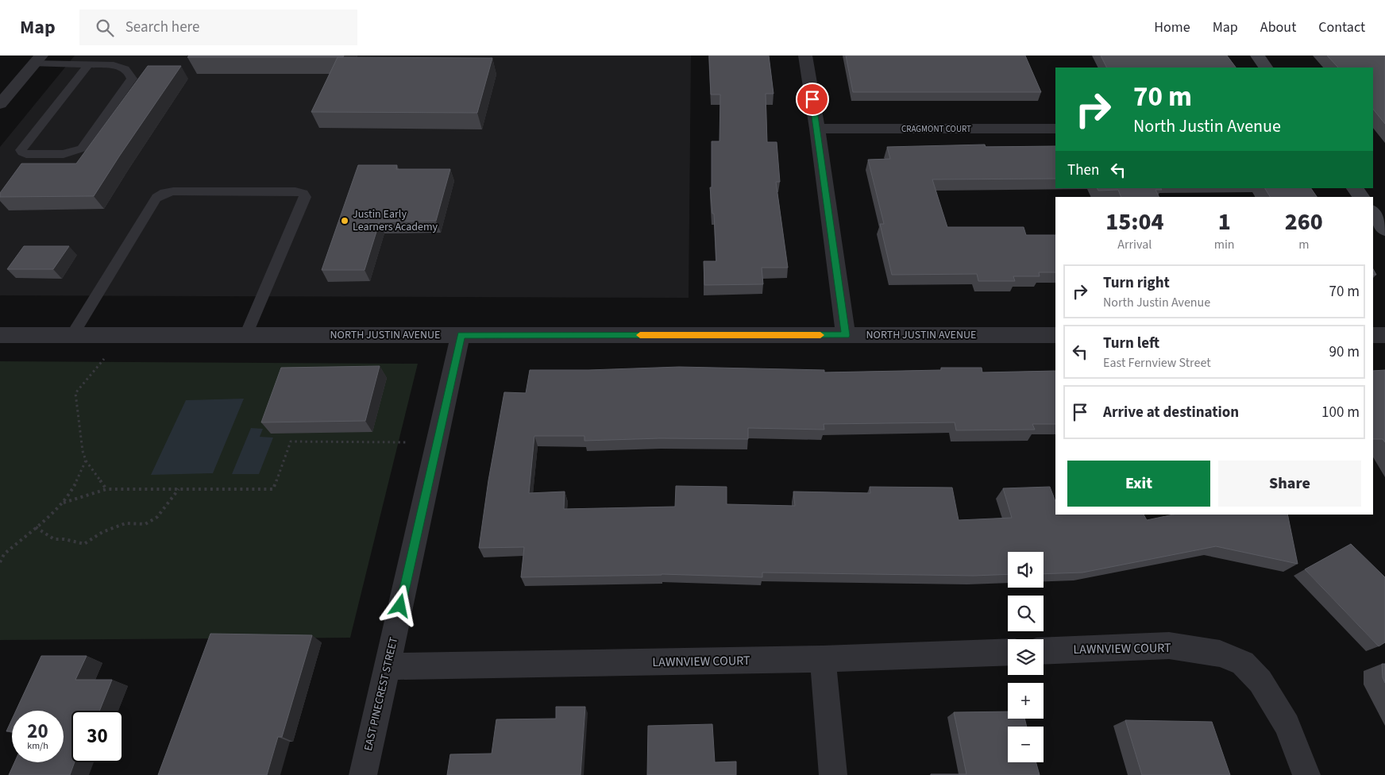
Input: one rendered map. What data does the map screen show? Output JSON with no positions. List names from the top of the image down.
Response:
{
  "streets": {
    "street": [
      "CRAGMONT COURT",
      "NORTH JUSTIN AVENUE",
      "LAWNVIEW COURT",
      "EAST PINECREST STREET"
    ]
  },
  "crossings": [
    ["NORTH JUSTIN AVENUE", "EAST PINECREST STREET"],
    ["LAWNVIEW COURT", "EAST PINECREST STREET"]
  ],
  "places": ["Justin Early Learners Academy"],
  "page": {
    "header": "Map",
    "search": "Search here",
    "nav": [
      "Home",
      "Map",
      "About",
      "Contact"
    ],
    "turn": ["70 m", "North Justin Avenue"],
    "then": "Then",
    "eta": [
      "15:04",
      "Arrival",
      "1",
      "min",
      "260",
      "m"
    ],
    "list": [
      {
        "name": "Turn right",
        "note": "North Justin Avenue",
        "value": "70 m"
      },
      {
        "name": "Turn left",
        "note": "East Fernview Street",
        "value": "90 m"
      },
      {
        "name": "Arrive at destination",
        "value": "100 m"
      }
    ],
    "buttons": ["Exit", "Share"],
    "map_buttons": ["+", "−"],
    "speed": "20 km/h",
    "limit": "30"
  }
}
